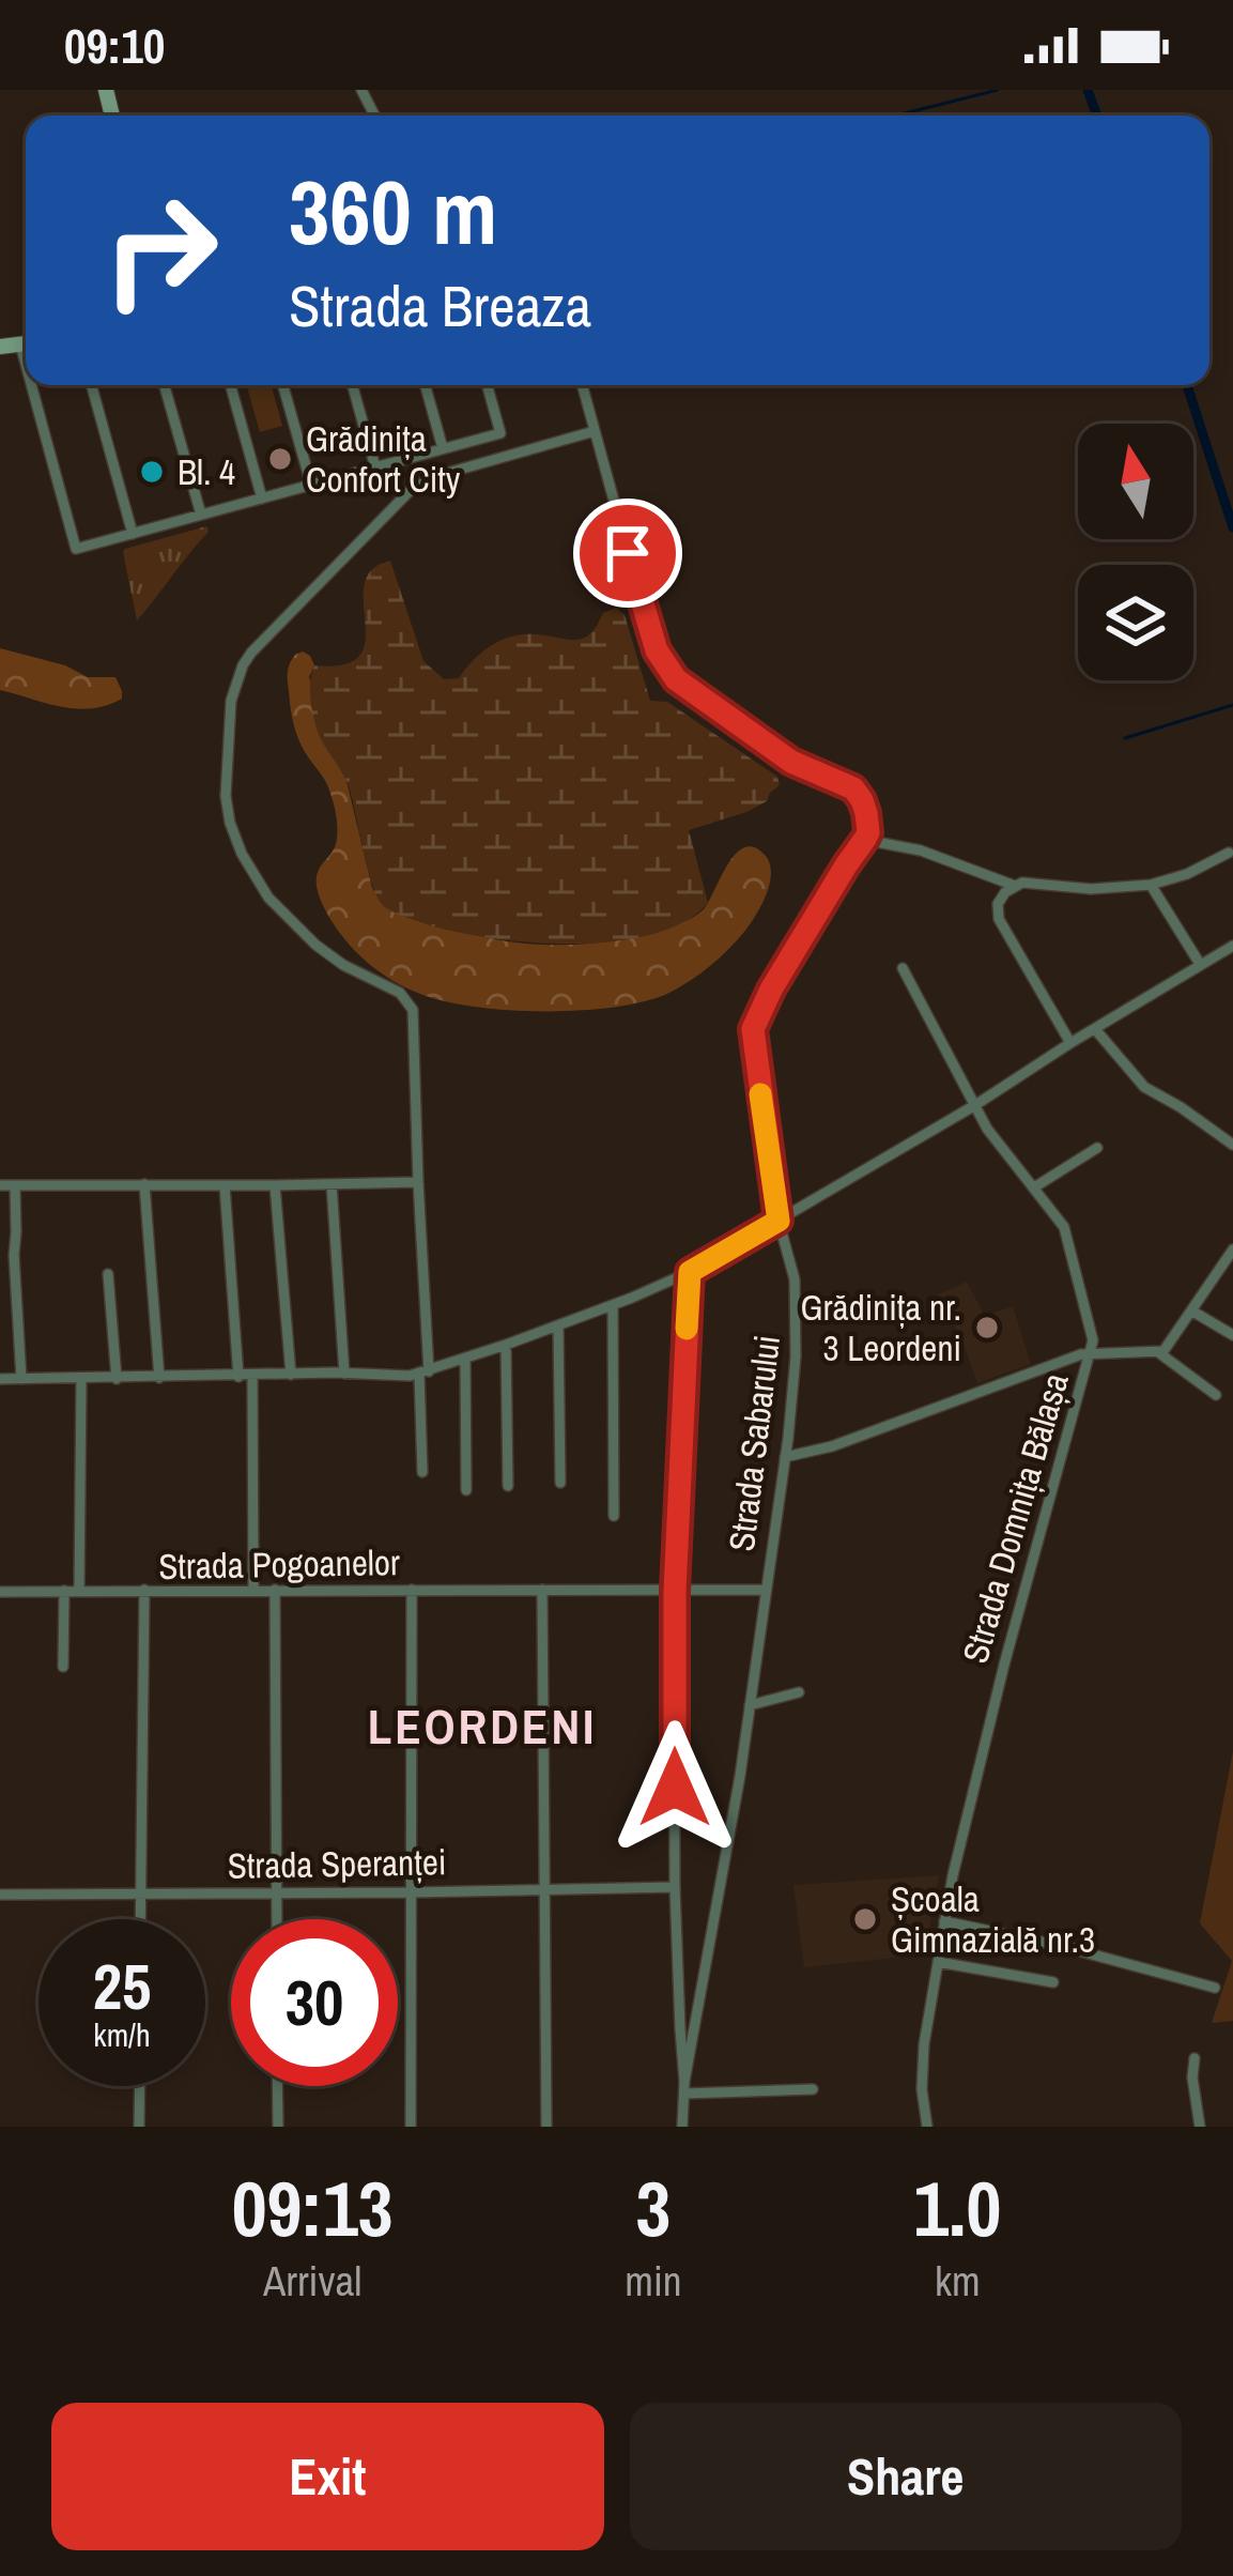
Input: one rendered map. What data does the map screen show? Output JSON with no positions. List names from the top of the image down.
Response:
{
  "streets": {
    "street": [
      "Strada Sabarului",
      "Strada Domnița Bălașa",
      "Strada Pogoanelor",
      "Strada Speranței"
    ]
  },
  "crossings": [
    ["Strada Sabarului", "Strada Pogoanelor"],
    ["Strada Pogoanelor", "Strada Speranței"]
  ],
  "districts": ["LEORDENI"],
  "places": [
    "Grădinița Confort City",
    "Bl. 4",
    "Grădinița nr. 3 Leordeni",
    "Școala Gimnazială nr.3"
  ],
  "north": "top",
  "page": {
    "status": "09:10",
    "turn": ["360 m", "Strada Breaza"],
    "speed": "25 km/h",
    "limit": "30",
    "eta": [
      "09:13",
      "Arrival",
      "3",
      "min",
      "1.0",
      "km"
    ],
    "buttons": ["Exit", "Share"]
  }
}
